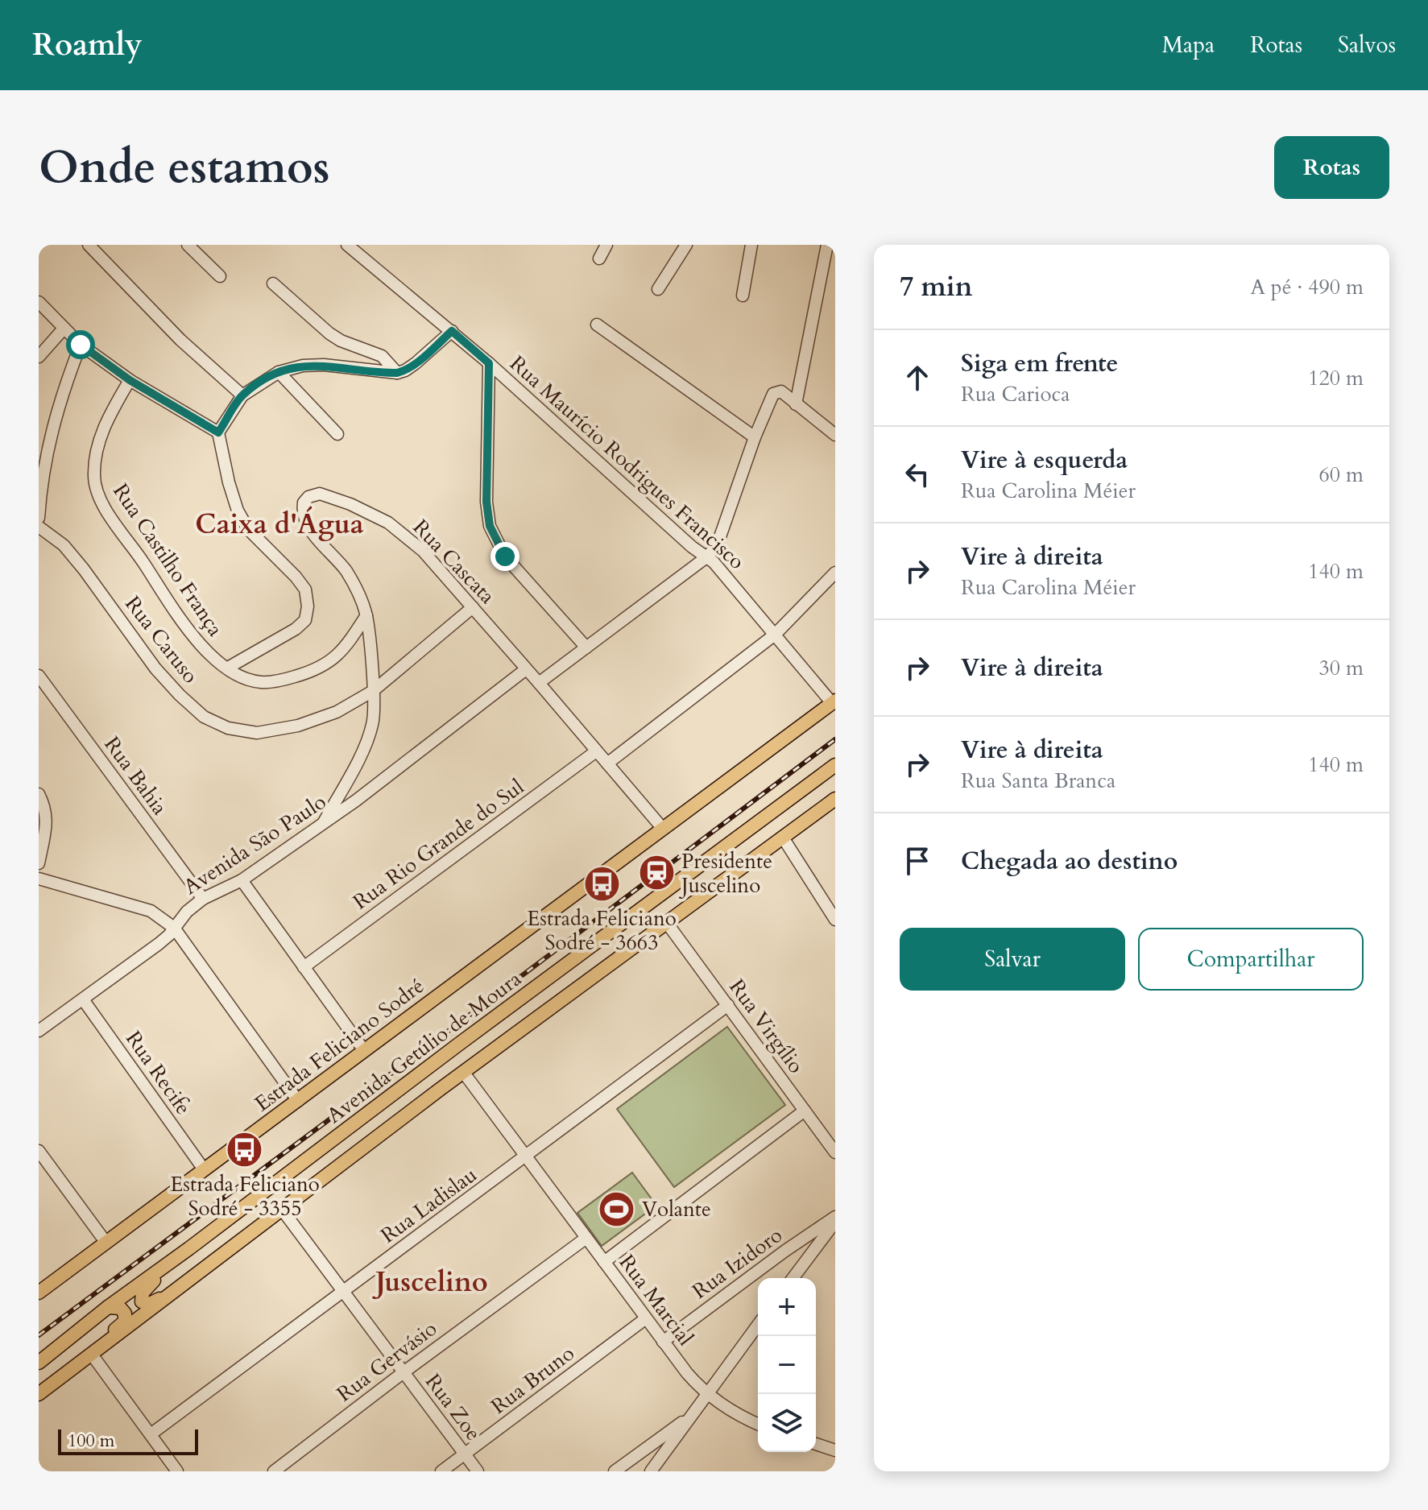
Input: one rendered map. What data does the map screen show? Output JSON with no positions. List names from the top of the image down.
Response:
{
  "streets": {
    "main road": ["Estrada Feliciano Sodré", "Avenida Getúlio de Moura"],
    "street": [
      "Rua Maurício Rodrigues Francisco",
      "Rua Castilho França",
      "Rua Cascata",
      "Rua Caruso",
      "Rua Bahia",
      "Avenida São Paulo",
      "Rua Rio Grande do Sul",
      "Rua Virgílio",
      "Rua Recife",
      "Rua Ladislau",
      "Rua Izidoro",
      "Rua Marcial",
      "Rua Gervásio",
      "Rua Bruno",
      "Rua Zoe"
    ]
  },
  "crossings": [
    ["Rua Maurício Rodrigues Francisco", "Estrada Feliciano Sodré"],
    ["Rua Castilho França", "Rua Cascata"],
    ["Rua Cascata", "Rua Caruso"],
    ["Rua Cascata", "Avenida São Paulo"],
    ["Rua Cascata", "Rua Rio Grande do Sul"],
    ["Rua Cascata", "Estrada Feliciano Sodré"],
    ["Rua Bahia", "Avenida São Paulo"],
    ["Avenida São Paulo", "Rua Recife"],
    ["Rua Virgílio", "Avenida Getúlio de Moura"],
    ["Rua Virgílio", "Rua Ladislau"],
    ["Estrada Feliciano Sodré", "Rua Recife"],
    ["Avenida Getúlio de Moura", "Rua Marcial"],
    ["Avenida Getúlio de Moura", "Rua Zoe"],
    ["Rua Ladislau", "Rua Marcial"],
    ["Rua Ladislau", "Rua Zoe"],
    ["Rua Izidoro", "Rua Marcial"],
    ["Rua Marcial", "Rua Gervásio"],
    ["Rua Marcial", "Rua Bruno"],
    ["Rua Gervásio", "Rua Zoe"],
    ["Rua Bruno", "Rua Zoe"]
  ],
  "districts": ["Caixa d'Água", "Juscelino"],
  "places": {
    "station": ["Presidente Juscelino"],
    "bus stop": ["Estrada Feliciano Sodré - 3663", "Estrada Feliciano Sodré - 3355"],
    "sports": ["Volante"]
  },
  "scale_bar": "100 m",
  "page": {
    "header": "Roamly",
    "nav": ["Mapa", "Rotas", "Salvos"],
    "buttons": [
      "Rotas",
      ["Salvar", "Compartilhar"]
    ],
    "title": "Onde estamos",
    "heading": ["7 min", "A pé · 490 m"],
    "list": [
      ["Siga em frente", "Rua Carioca", "120 m"],
      ["Vire à esquerda", "Rua Carolina Méier", "60 m"],
      ["Vire à direita", "Rua Carolina Méier", "140 m"],
      ["Vire à direita", "30 m"],
      ["Vire à direita", "Rua Santa Branca", "140 m"],
      "Chegada ao destino"
    ],
    "map_buttons": ["+", "−"],
    "scale": "100 m"
  }
}
